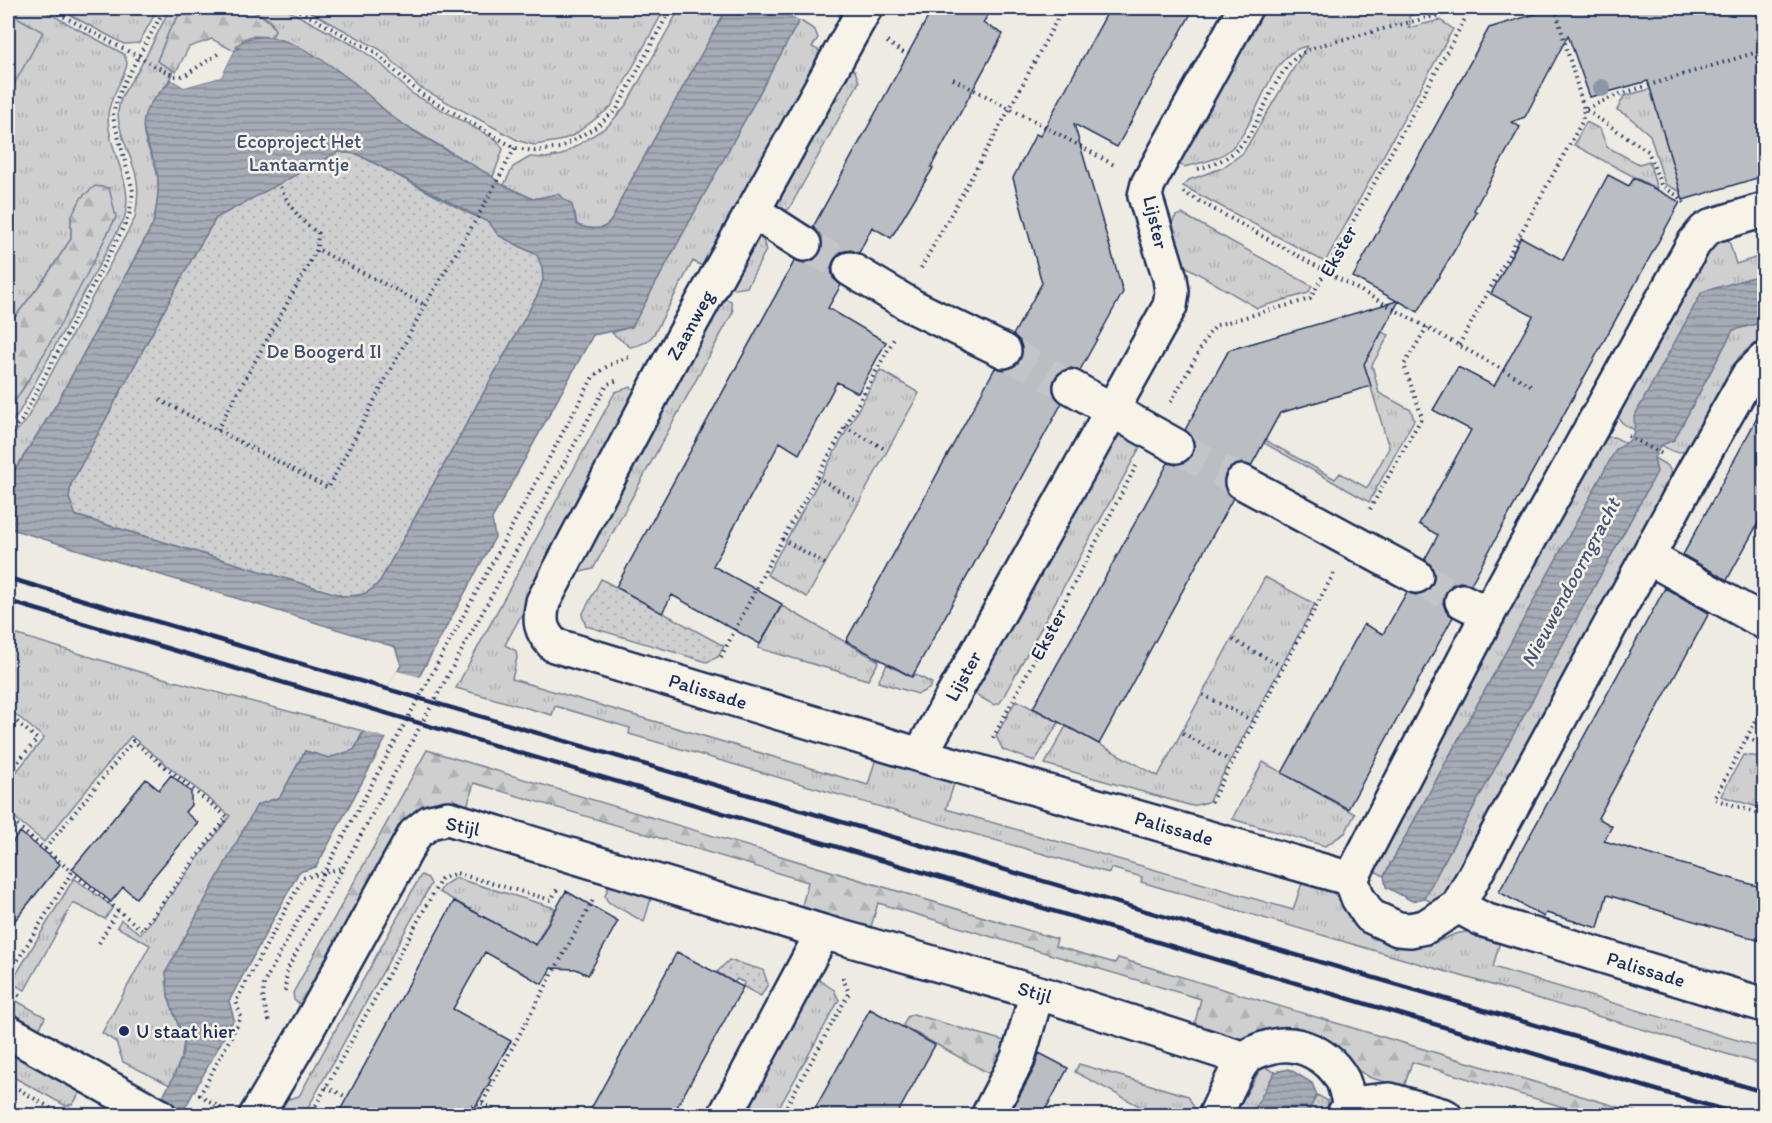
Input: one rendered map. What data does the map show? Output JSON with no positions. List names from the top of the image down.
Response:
{
  "streets": {
    "street": [
      "Lijster",
      "Zaanweg",
      "Palissade",
      "Stijl"
    ],
    "path": ["Ekster"]
  },
  "crossings": [
    ["Lijster", "Palissade"],
    ["Ekster", "Palissade"],
    ["Zaanweg", "Palissade"]
  ],
  "water": ["Nieuwendoorngracht"],
  "parks": ["Ecoproject Het Lantaarntje", "De Boogerd II"],
  "places": ["U staat hier"]
}
